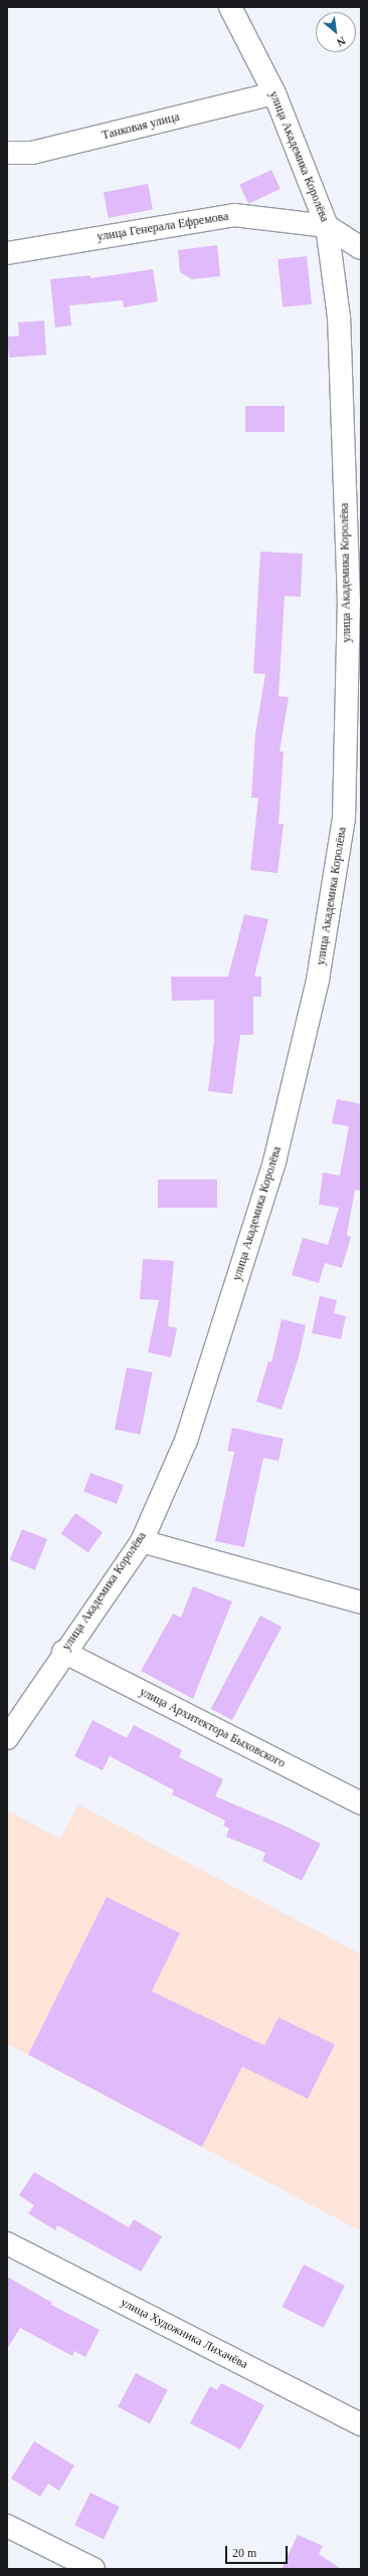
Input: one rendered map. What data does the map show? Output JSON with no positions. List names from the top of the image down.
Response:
{
  "streets": {
    "street": [
      "Танковая улица",
      "улица Академика Королёва",
      "улица Генерала Ефремова",
      "улица Архитектора Быховского",
      "улица Художника Лихачёва"
    ]
  },
  "crossings": [
    ["Танковая улица", "улица Академика Королёва"],
    ["улица Академика Королёва", "улица Генерала Ефремова"],
    ["улица Академика Королёва", "улица Архитектора Быховского"]
  ],
  "scale_bar": "20 m",
  "north": "bottom right"
}
